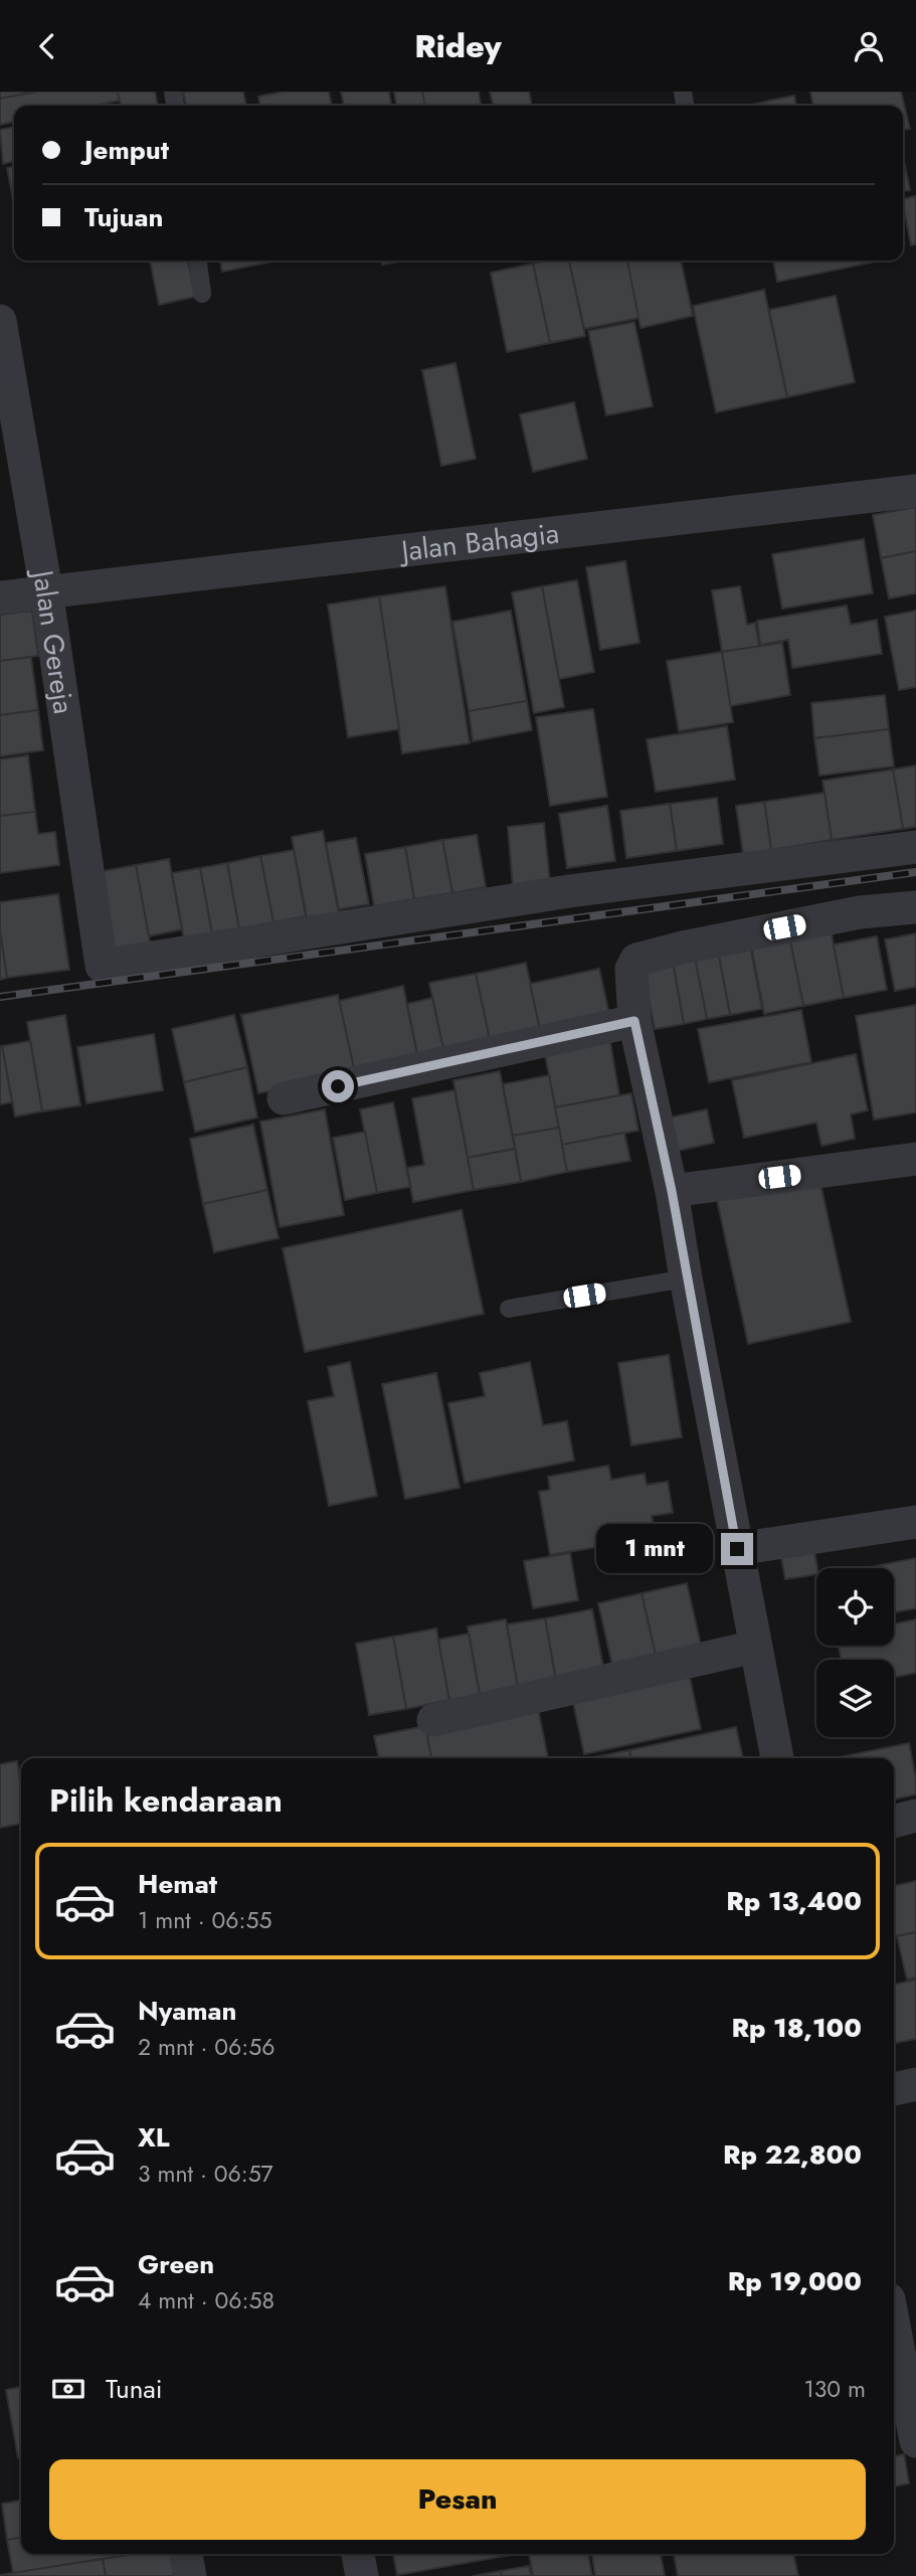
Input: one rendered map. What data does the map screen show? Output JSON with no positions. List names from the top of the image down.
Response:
{
  "streets": {
    "street": ["Jalan Bahagia", "Jalan Gereja"]
  },
  "crossings": [
    ["Jalan Bahagia", "Jalan Gereja"]
  ],
  "page": {
    "header": "Ridey",
    "banner": ["Jemput", "Tujuan"],
    "bubble": "1 mnt",
    "heading": "Pilih kendaraan",
    "list": [
      {
        "name": "Hemat",
        "note": "1 mnt · 06:55",
        "value": "Rp 13,400"
      },
      {
        "name": "Nyaman",
        "note": "2 mnt · 06:56",
        "value": "Rp 18,100"
      },
      {
        "name": "XL",
        "note": "3 mnt · 06:57",
        "value": "Rp 22,800"
      },
      {
        "name": "Green",
        "note": "4 mnt · 06:58",
        "value": "Rp 19,000"
      }
    ],
    "pay": ["Tunai", "130 m"],
    "buttons": "Pesan"
  }
}
